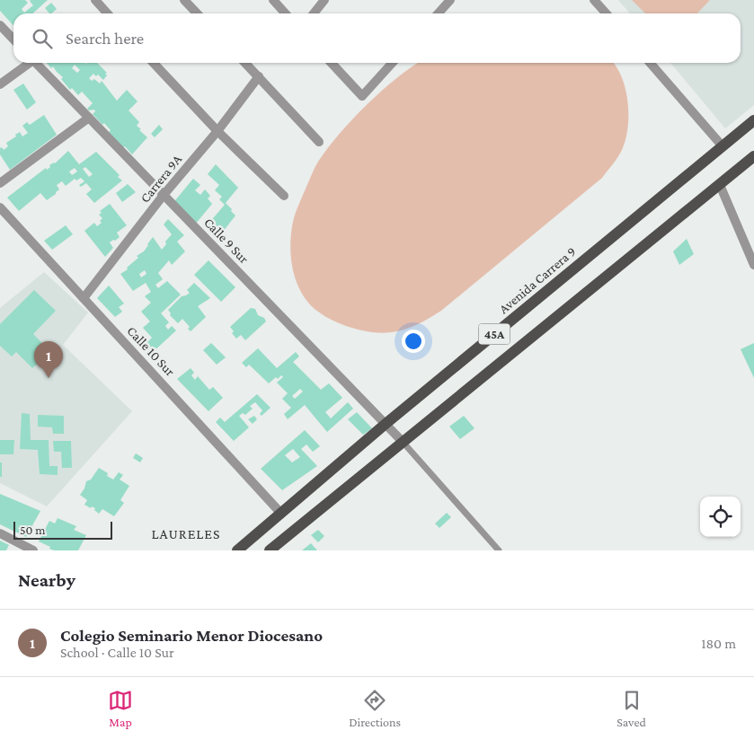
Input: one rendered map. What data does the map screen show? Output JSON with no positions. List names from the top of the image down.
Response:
{
  "streets": {
    "main road": ["Avenida Carrera 9", "45A"],
    "street": ["Carrera 9A", "Calle 9 Sur", "Calle 10 Sur"]
  },
  "crossings": [
    ["Carrera 9A", "Calle 9 Sur"],
    ["Carrera 9A", "Calle 10 Sur"],
    ["Calle 9 Sur", "Avenida Carrera 9"],
    ["Calle 9 Sur", "45A"],
    ["Avenida Carrera 9", "Calle 10 Sur"]
  ],
  "districts": ["LAURELES"],
  "scale_bar": "50 m",
  "page": {
    "search": "Search here",
    "pins": "1",
    "scale": "50 m",
    "heading": "Nearby",
    "list": [
      {
        "mark": "1",
        "name": "Colegio Seminario Menor Diocesano",
        "note": "School · Calle 10 Sur",
        "value": "180 m"
      }
    ],
    "nav": ["Map", "Directions", "Saved"]
  }
}
